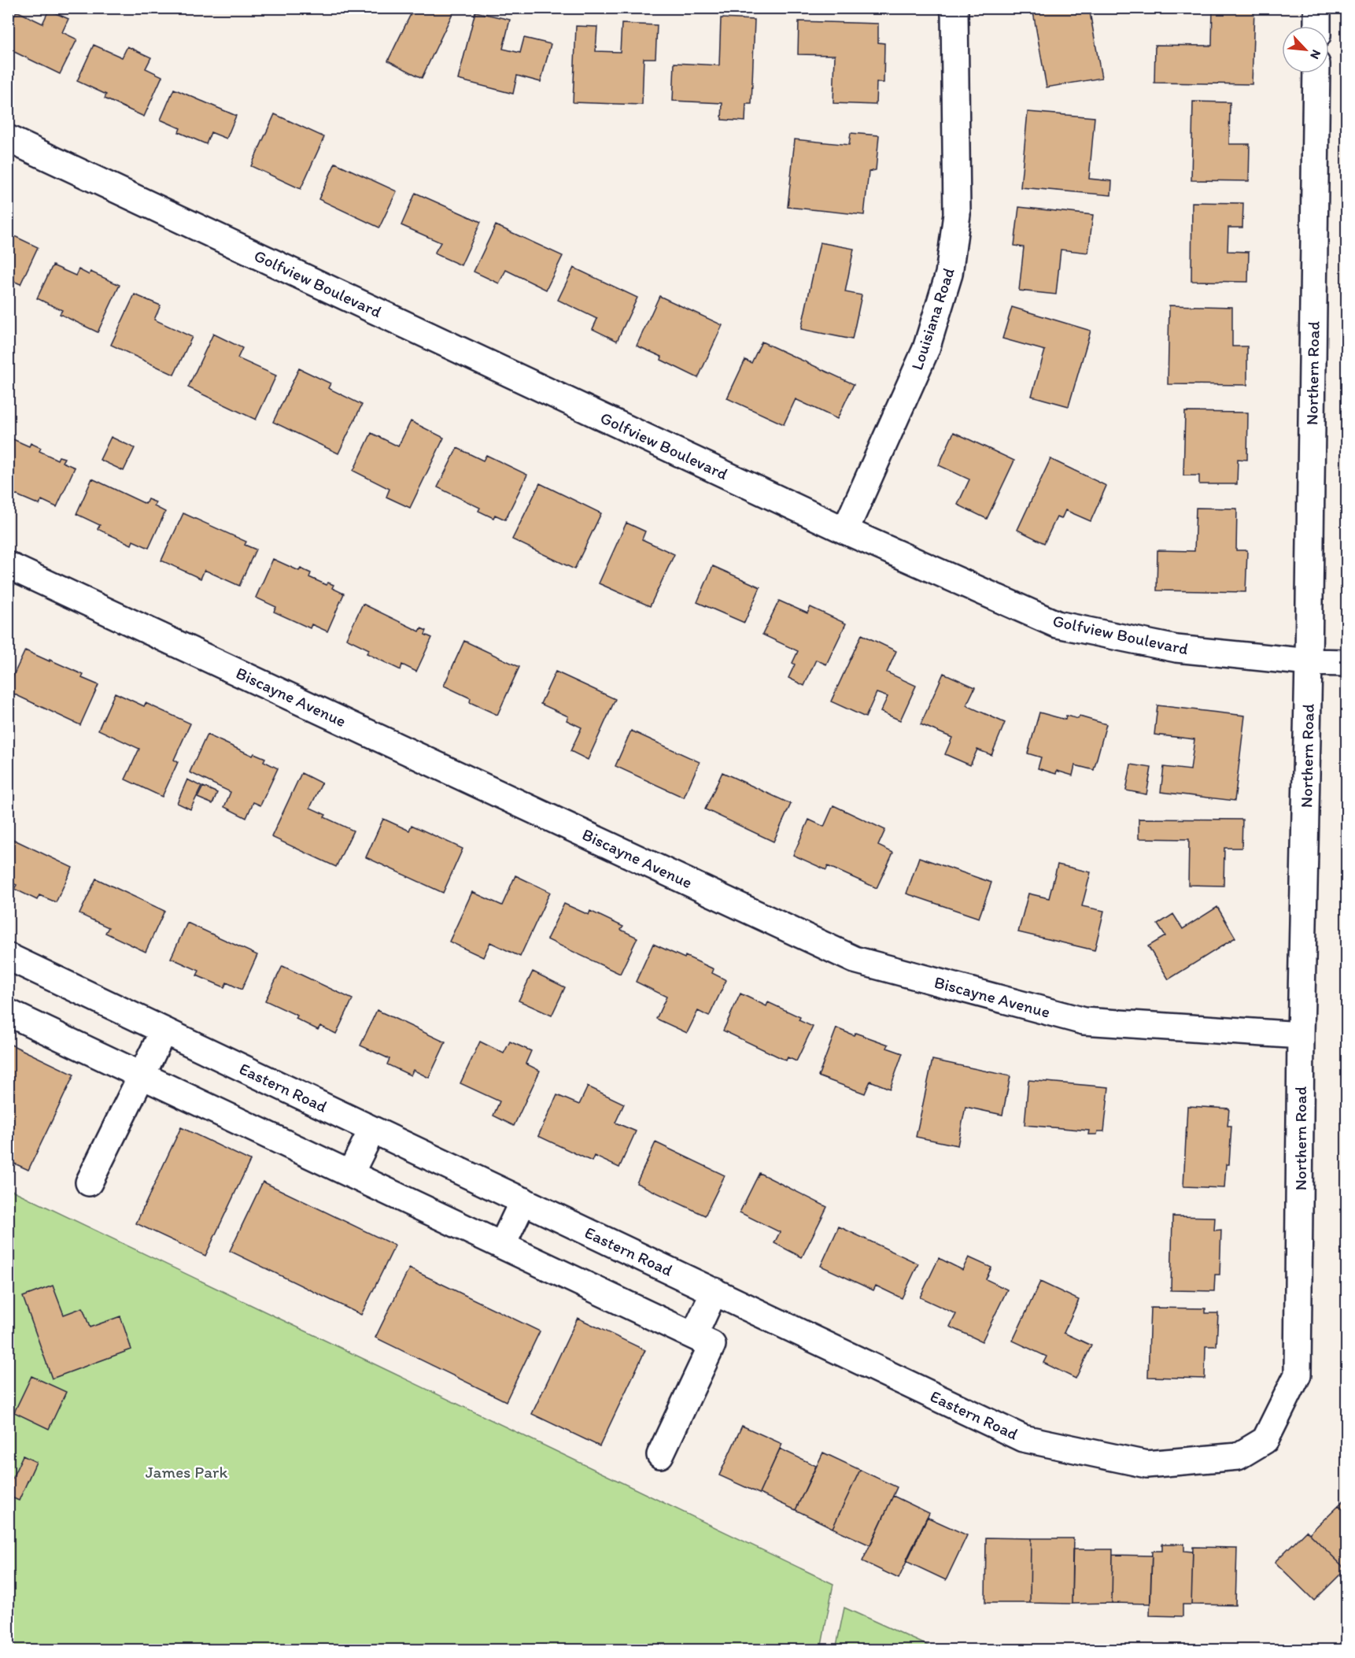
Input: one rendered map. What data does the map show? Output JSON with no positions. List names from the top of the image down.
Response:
{
  "streets": {
    "street": [
      "Golfview Boulevard",
      "Louisiana Road",
      "Northern Road",
      "Biscayne Avenue",
      "Eastern Road"
    ]
  },
  "crossings": [
    ["Golfview Boulevard", "Louisiana Road"],
    ["Golfview Boulevard", "Northern Road"],
    ["Northern Road", "Biscayne Avenue"],
    ["Northern Road", "Eastern Road"]
  ],
  "parks": ["James Park"],
  "north": "bottom right"
}
